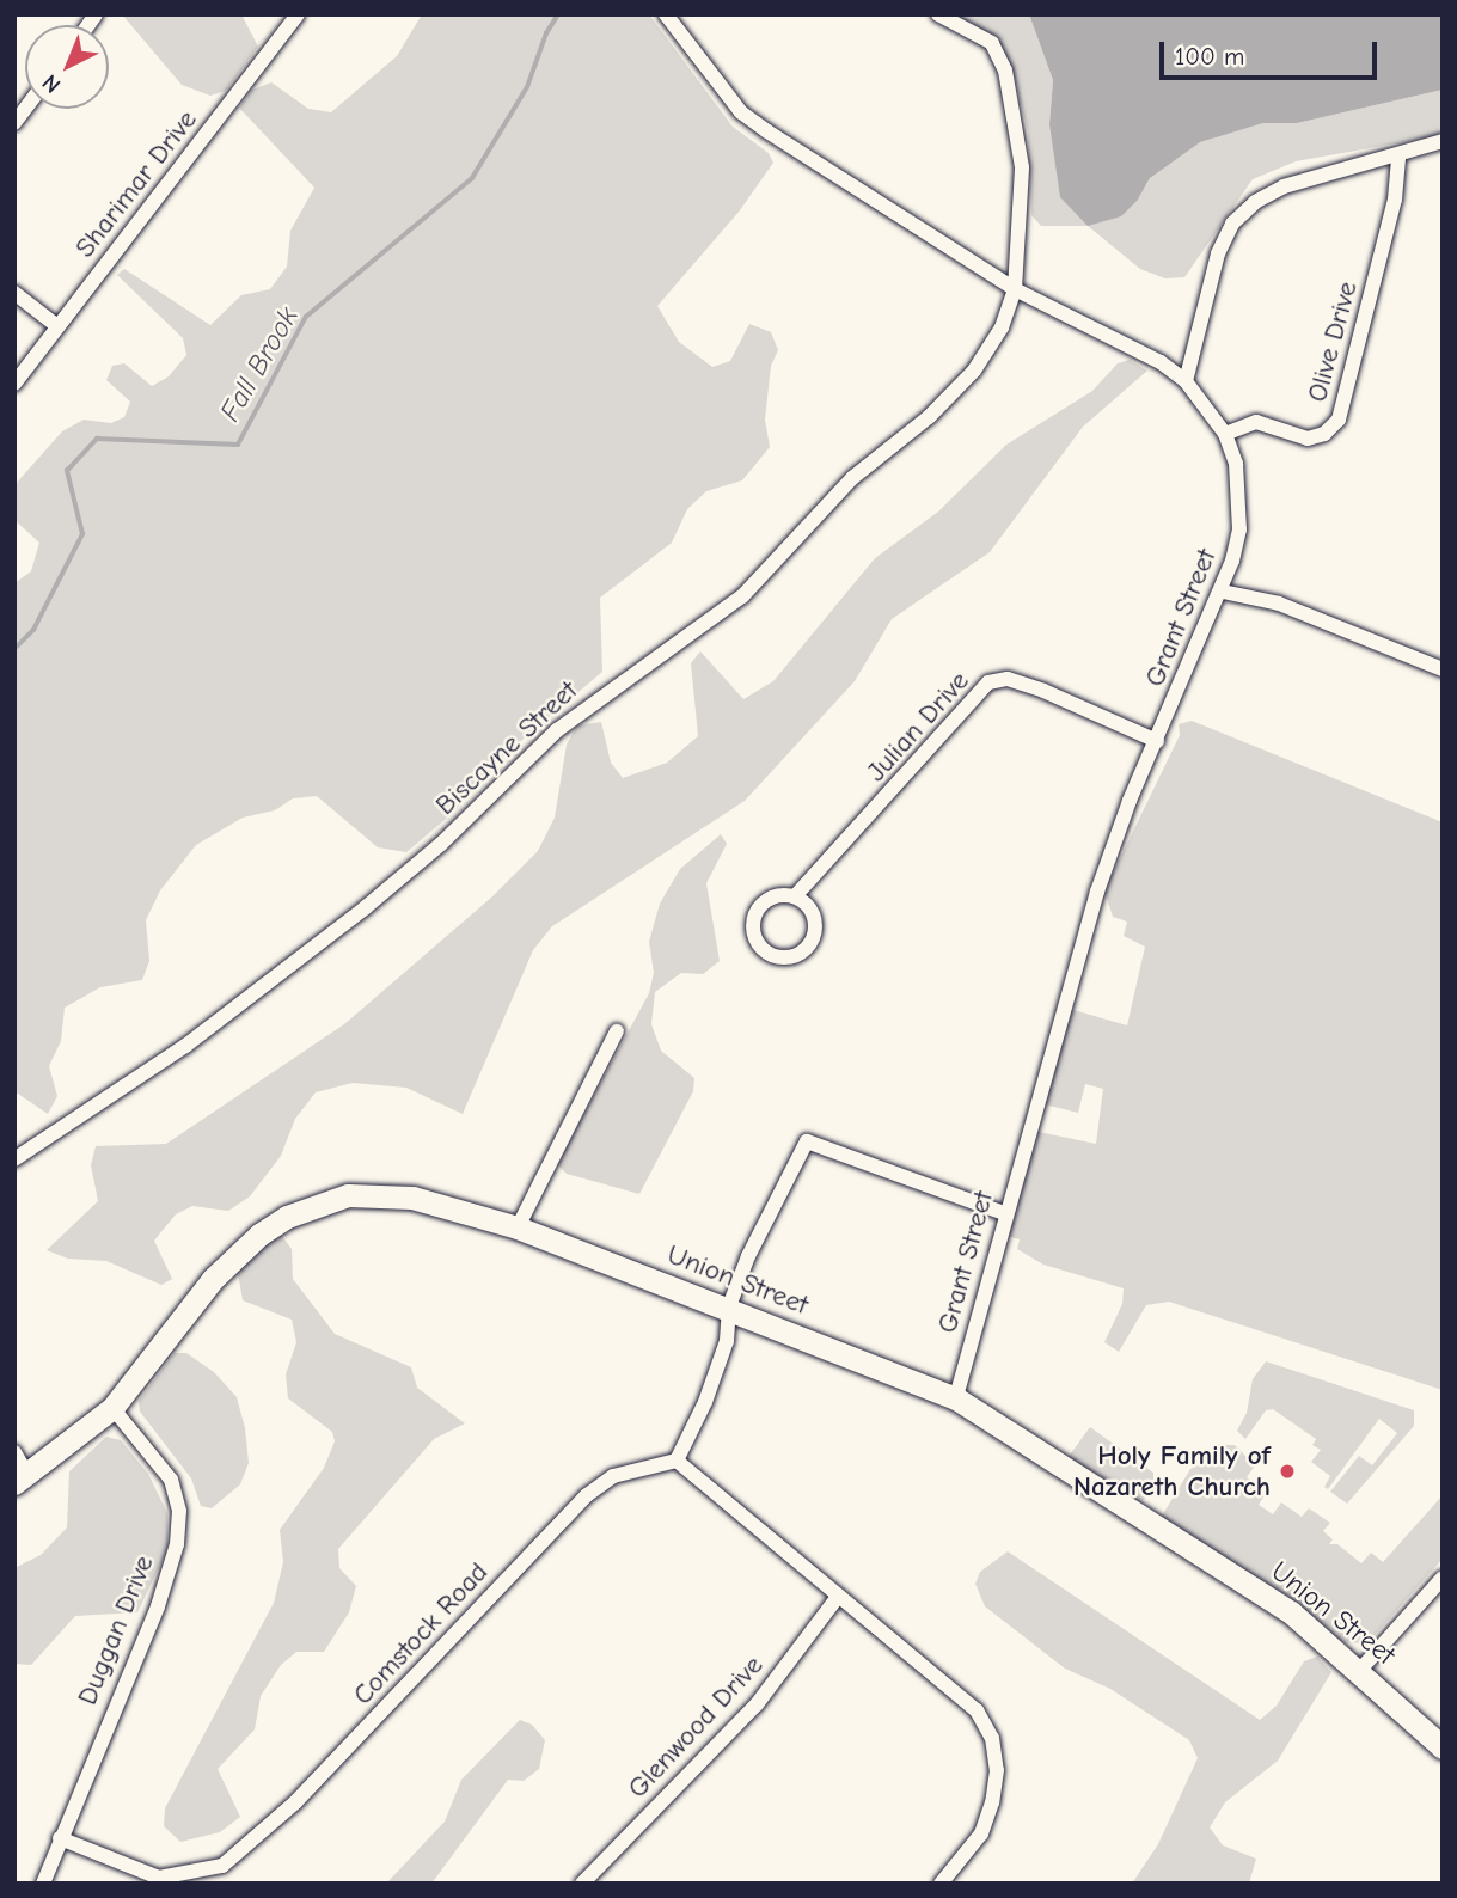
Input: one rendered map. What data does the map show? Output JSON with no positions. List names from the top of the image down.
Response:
{
  "streets": {
    "street": [
      "Sharimar Drive",
      "Olive Drive",
      "Grant Street",
      "Julian Drive",
      "Biscayne Street",
      "Union Street",
      "Duggan Drive",
      "Comstock Road",
      "Glenwood Drive"
    ]
  },
  "crossings": [
    ["Olive Drive", "Grant Street"],
    ["Grant Street", "Julian Drive"],
    ["Grant Street", "Biscayne Street"],
    ["Grant Street", "Union Street"],
    ["Union Street", "Duggan Drive"],
    ["Duggan Drive", "Comstock Road"]
  ],
  "water": ["Fall Brook"],
  "places": ["Holy Family of Nazareth Church"],
  "scale_bar": "100 m",
  "north": "bottom left"
}
